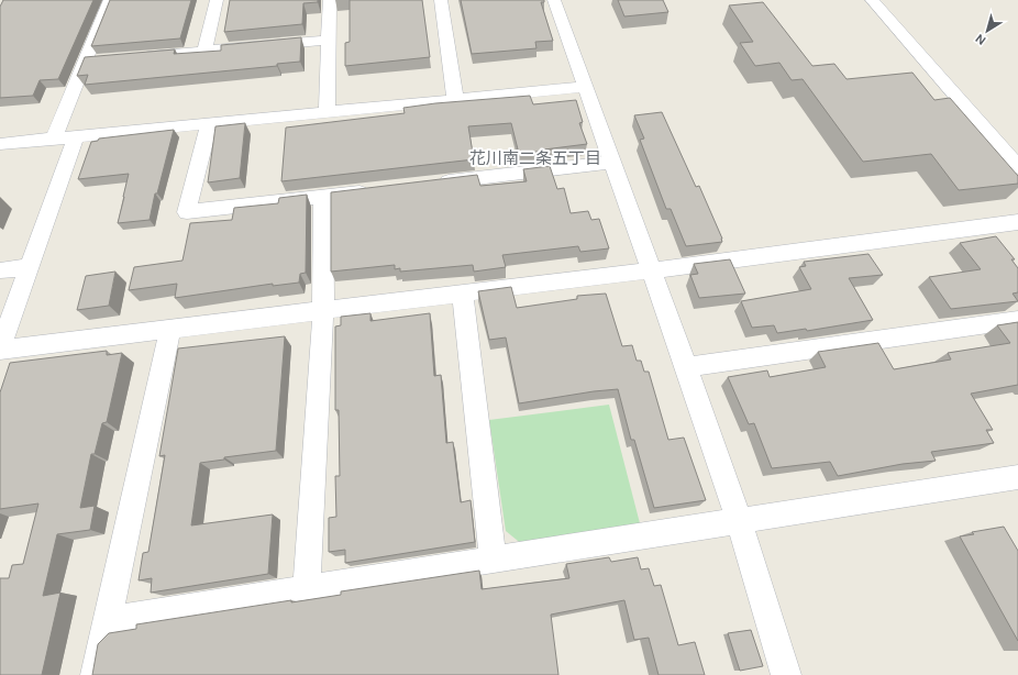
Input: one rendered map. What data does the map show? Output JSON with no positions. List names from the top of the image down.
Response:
{
  "districts": ["花川南二条五丁目"],
  "north": "bottom left"
}
